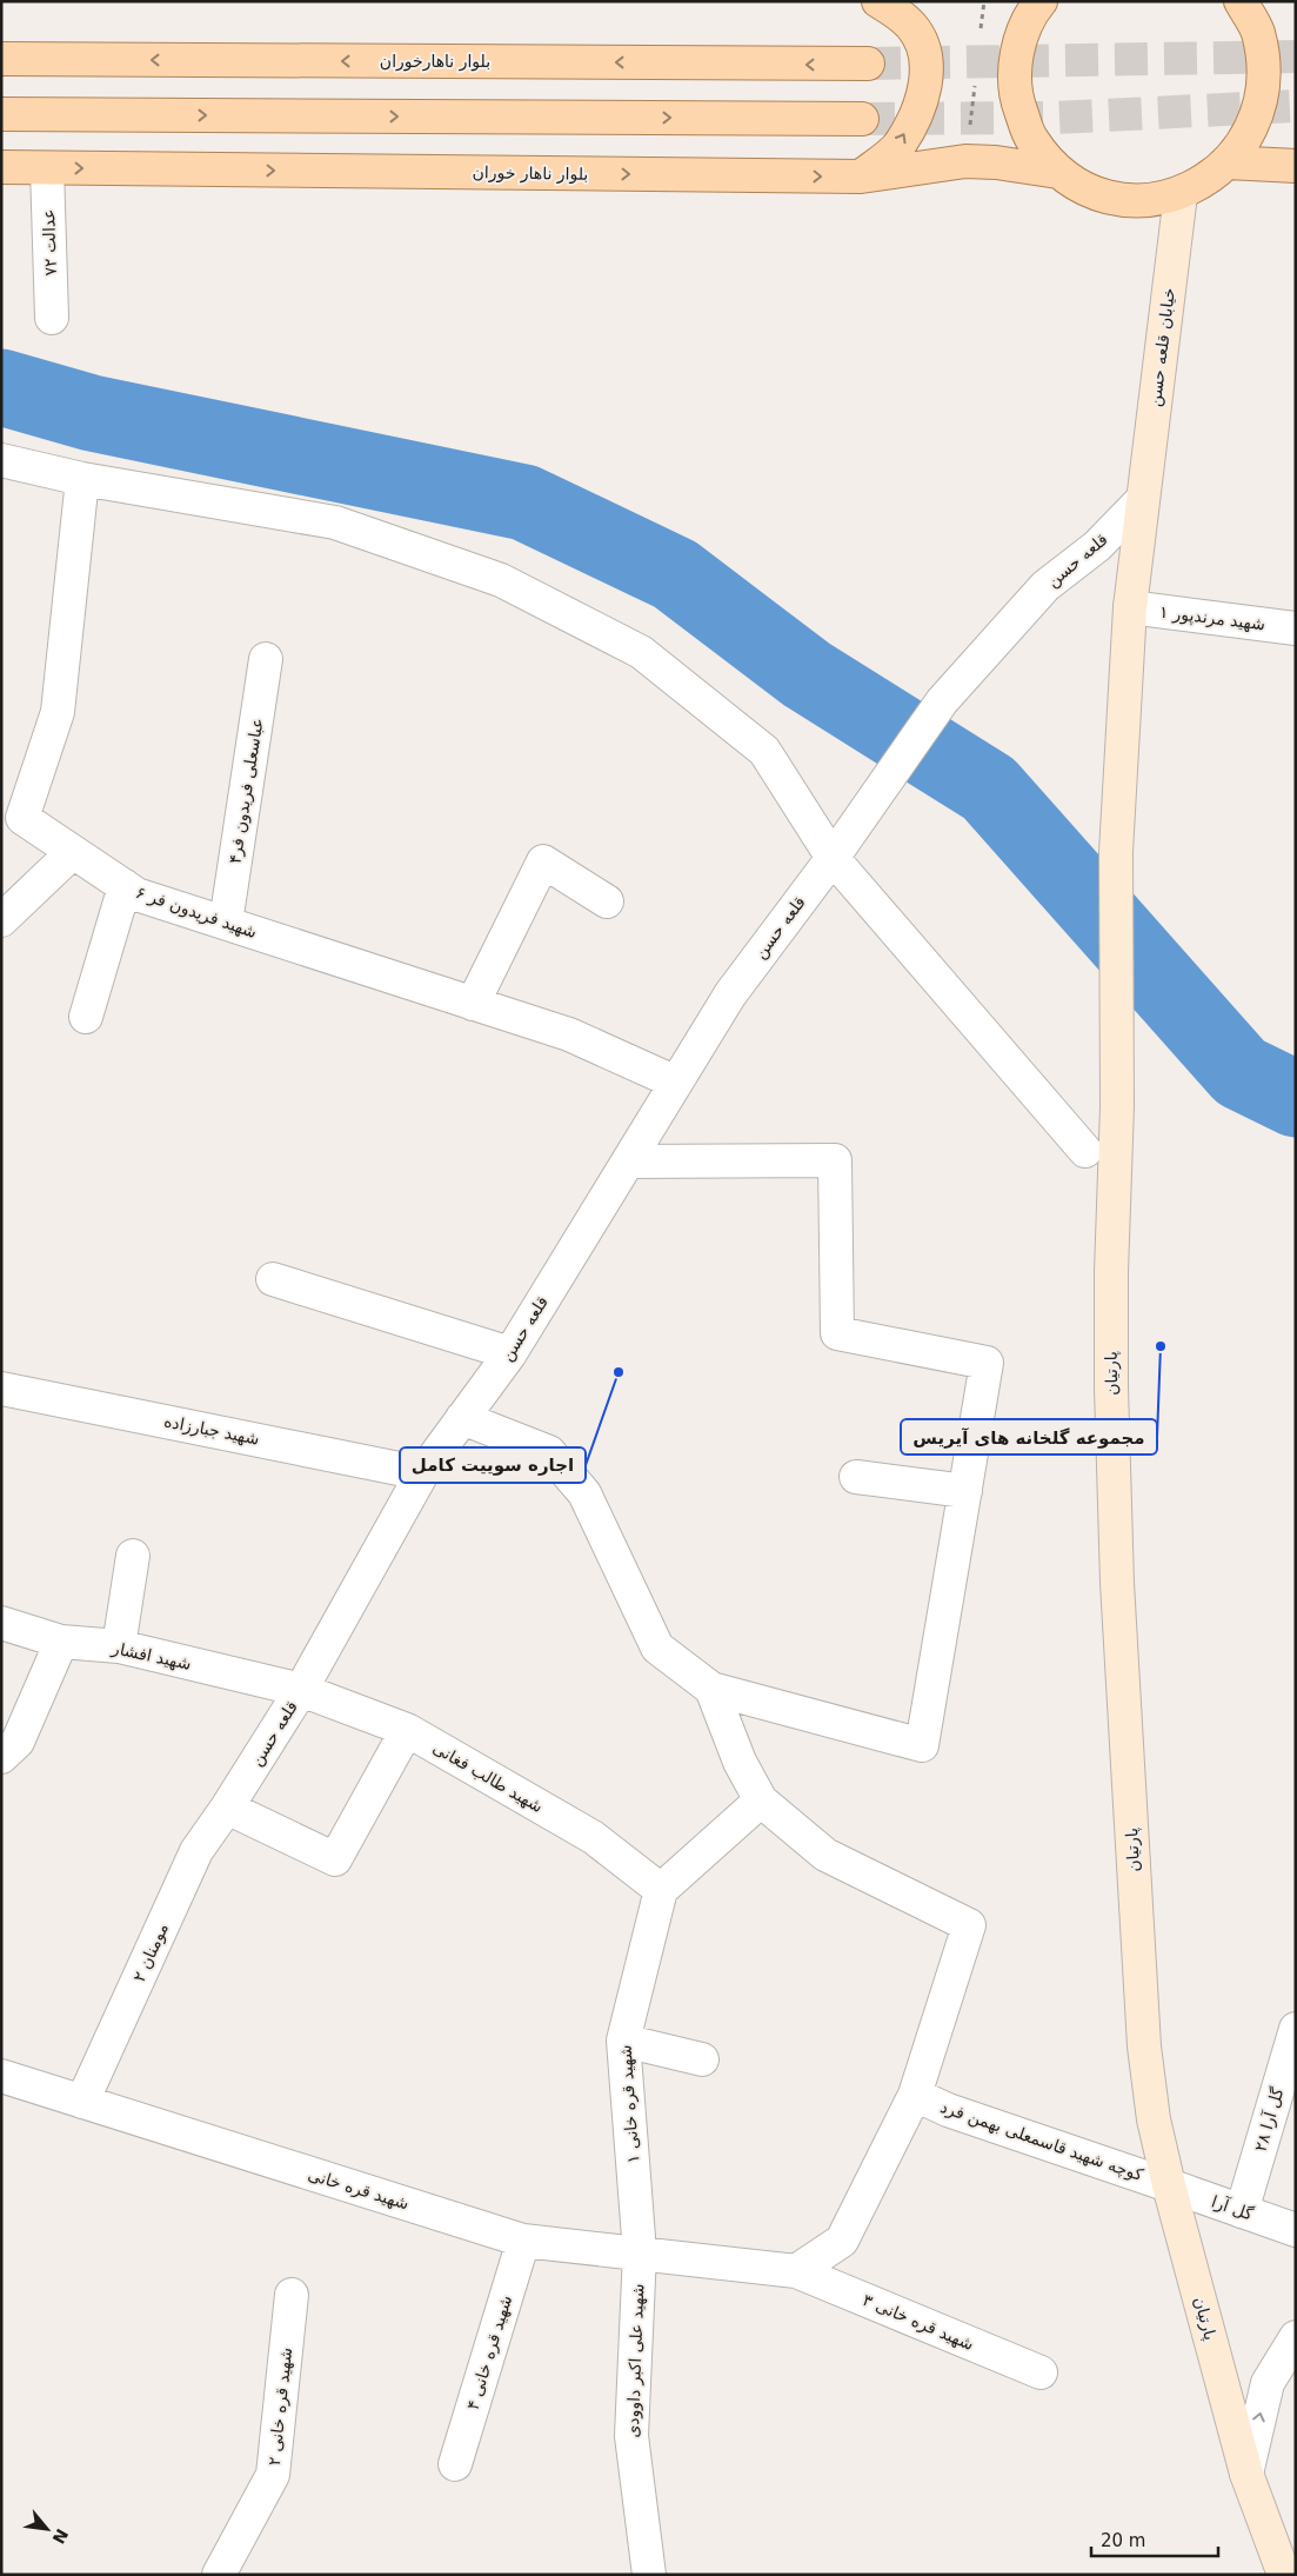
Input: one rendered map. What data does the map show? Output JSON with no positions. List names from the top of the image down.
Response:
{
  "streets": {
    "main road": [
      "بلوار ناهارخوران",
      "بلوار ناهار خوران",
      "خیابان قلعه حسن",
      "پارتیان"
    ],
    "street": [
      "۷۲ عدالت",
      "قلعه حسن",
      "شهید مرندپور ۱",
      "عباسعلی فریدون فر۴",
      "شهید فریدون فر ۶",
      "شهید جبارزاده",
      "شهید افشار",
      "شهید طالب فغانی",
      "۲ مومنان",
      "۱ شهید قره خانی",
      "۲۸ گل آرا",
      "کوچه شهید قاسمعلی بهمن فرد",
      "شهید قره خانی",
      "گل آرا",
      "شهید قره خانی ۳",
      "۴ شهید قره خانی",
      "شهید علی اکبر داوودی",
      "۲ شهید قره خانی"
    ]
  },
  "crossings": [
    ["بلوار ناهار خوران", "۷۲ عدالت"],
    ["خیابان قلعه حسن", "قلعه حسن"],
    ["خیابان قلعه حسن", "شهید مرندپور ۱"],
    ["خیابان قلعه حسن", "پارتیان"],
    ["قلعه حسن", "شهید فریدون فر ۶"],
    ["قلعه حسن", "شهید جبارزاده"],
    ["قلعه حسن", "شهید افشار"],
    ["قلعه حسن", "شهید طالب فغانی"],
    ["قلعه حسن", "۲ مومنان"],
    ["عباسعلی فریدون فر۴", "شهید فریدون فر ۶"],
    ["پارتیان", "کوچه شهید قاسمعلی بهمن فرد"],
    ["پارتیان", "گل آرا"],
    ["شهید افشار", "شهید طالب فغانی"],
    ["شهید طالب فغانی", "۱ شهید قره خانی"],
    ["۲ مومنان", "شهید قره خانی"],
    ["۱ شهید قره خانی", "شهید قره خانی"],
    ["۱ شهید قره خانی", "شهید قره خانی ۳"],
    ["۱ شهید قره خانی", "شهید علی اکبر داوودی"],
    ["۲۸ گل آرا", "گل آرا"],
    ["کوچه شهید قاسمعلی بهمن فرد", "گل آرا"],
    ["شهید قره خانی", "شهید قره خانی ۳"],
    ["شهید قره خانی", "۴ شهید قره خانی"],
    ["شهید قره خانی", "شهید علی اکبر داوودی"],
    ["شهید قره خانی ۳", "شهید علی اکبر داوودی"]
  ],
  "places": ["مجموعه گلخانه های آیریس", "اجاره سوییت کامل"],
  "scale_bar": "20 m",
  "north": "bottom right"
}
